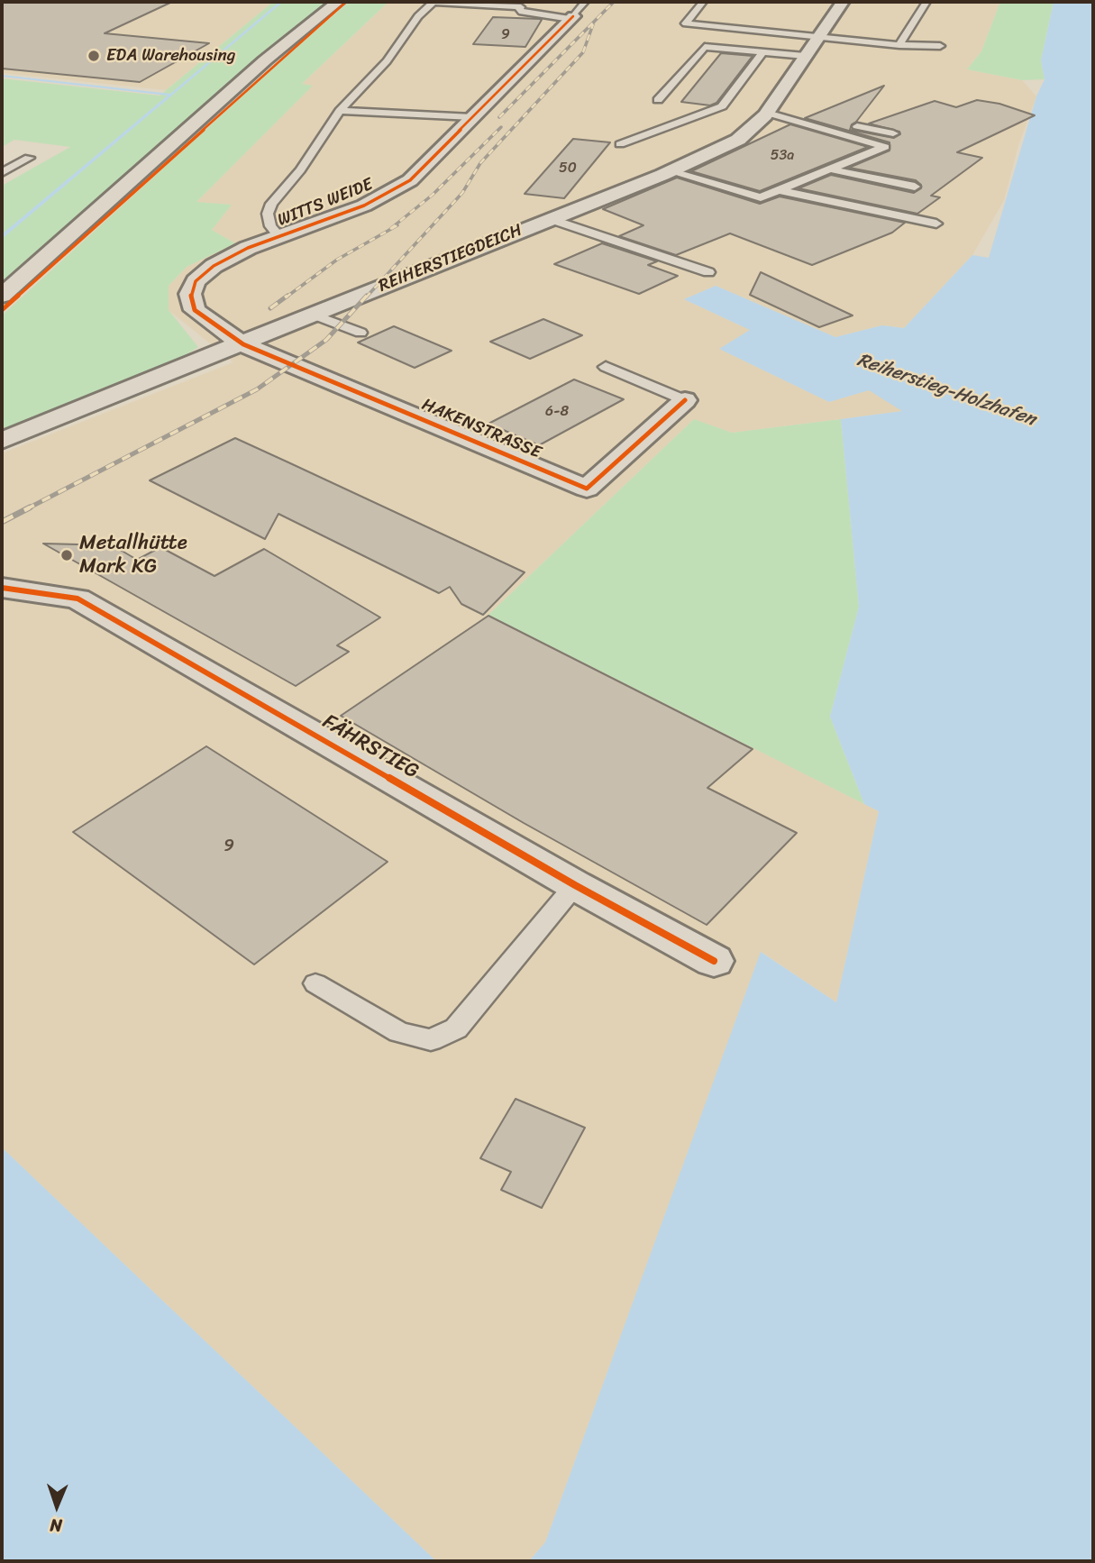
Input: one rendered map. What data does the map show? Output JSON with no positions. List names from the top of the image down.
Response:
{
  "streets": {
    "street": [
      "WITTS WEIDE",
      "REIHERSTIEGDEICH",
      "HAKENSTRASSE",
      "FÄHRSTIEG"
    ]
  },
  "crossings": [
    ["WITTS WEIDE", "REIHERSTIEGDEICH"],
    ["WITTS WEIDE", "HAKENSTRASSE"],
    ["REIHERSTIEGDEICH", "HAKENSTRASSE"]
  ],
  "water": ["Reiherstieg-Holzhafen"],
  "places": ["EDA Warehousing", "Metallhütte Mark KG"],
  "house_numbers": [
    "9",
    "53a",
    "50",
    "6-8",
    "9"
  ],
  "north": "bottom"
}
